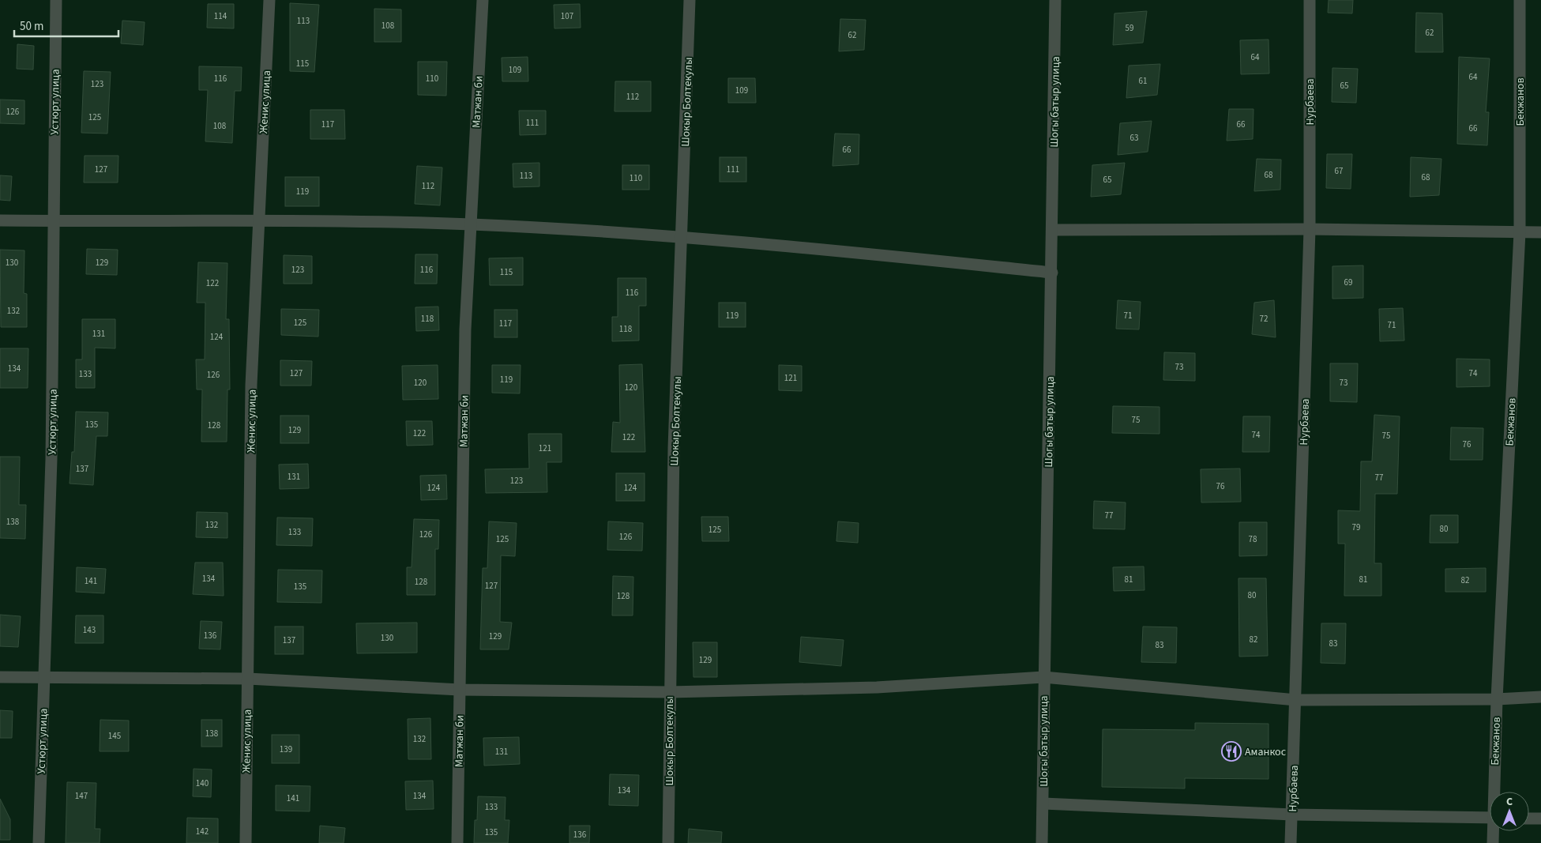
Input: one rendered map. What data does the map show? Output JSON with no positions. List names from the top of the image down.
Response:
{
  "streets": {
    "street": [
      "Устюрт улица",
      "Женис улица",
      "Матжан би",
      "Шокыр Болтекулы",
      "Шогы батыр улица",
      "Нурбаева",
      "Бекжанов"
    ]
  },
  "places": {
    "restaurant": ["Аманкос"]
  },
  "house_numbers": [
    "114",
    "107",
    "113",
    "108",
    "59",
    "62",
    "62",
    "64",
    "115",
    "109",
    "64",
    "116",
    "110",
    "61",
    "123",
    "65",
    "109",
    "112",
    "126",
    "125",
    "111",
    "117",
    "66",
    "108",
    "66",
    "63",
    "66",
    "127",
    "111",
    "67",
    "68",
    "113",
    "68",
    "110",
    "65",
    "112",
    "119",
    "130",
    "129",
    "123",
    "116",
    "115",
    "69",
    "122",
    "116",
    "132",
    "119",
    "71",
    "118",
    "72",
    "125",
    "117",
    "71",
    "118",
    "131",
    "124",
    "73",
    "134",
    "127",
    "74",
    "133",
    "126",
    "121",
    "119",
    "120",
    "73",
    "120",
    "75",
    "135",
    "128",
    "129",
    "122",
    "74",
    "75",
    "122",
    "76",
    "121",
    "137",
    "131",
    "77",
    "123",
    "76",
    "124",
    "124",
    "77",
    "138",
    "132",
    "79",
    "80",
    "125",
    "133",
    "126",
    "126",
    "125",
    "78",
    "134",
    "81",
    "81",
    "82",
    "141",
    "128",
    "127",
    "135",
    "80",
    "128",
    "143",
    "136",
    "129",
    "130",
    "82",
    "137",
    "83",
    "83",
    "129",
    "138",
    "145",
    "132",
    "139",
    "131",
    "140",
    "134",
    "147",
    "134",
    "141",
    "133",
    "142",
    "135",
    "136"
  ],
  "scale_bar": "50 m",
  "north": "top"
}
